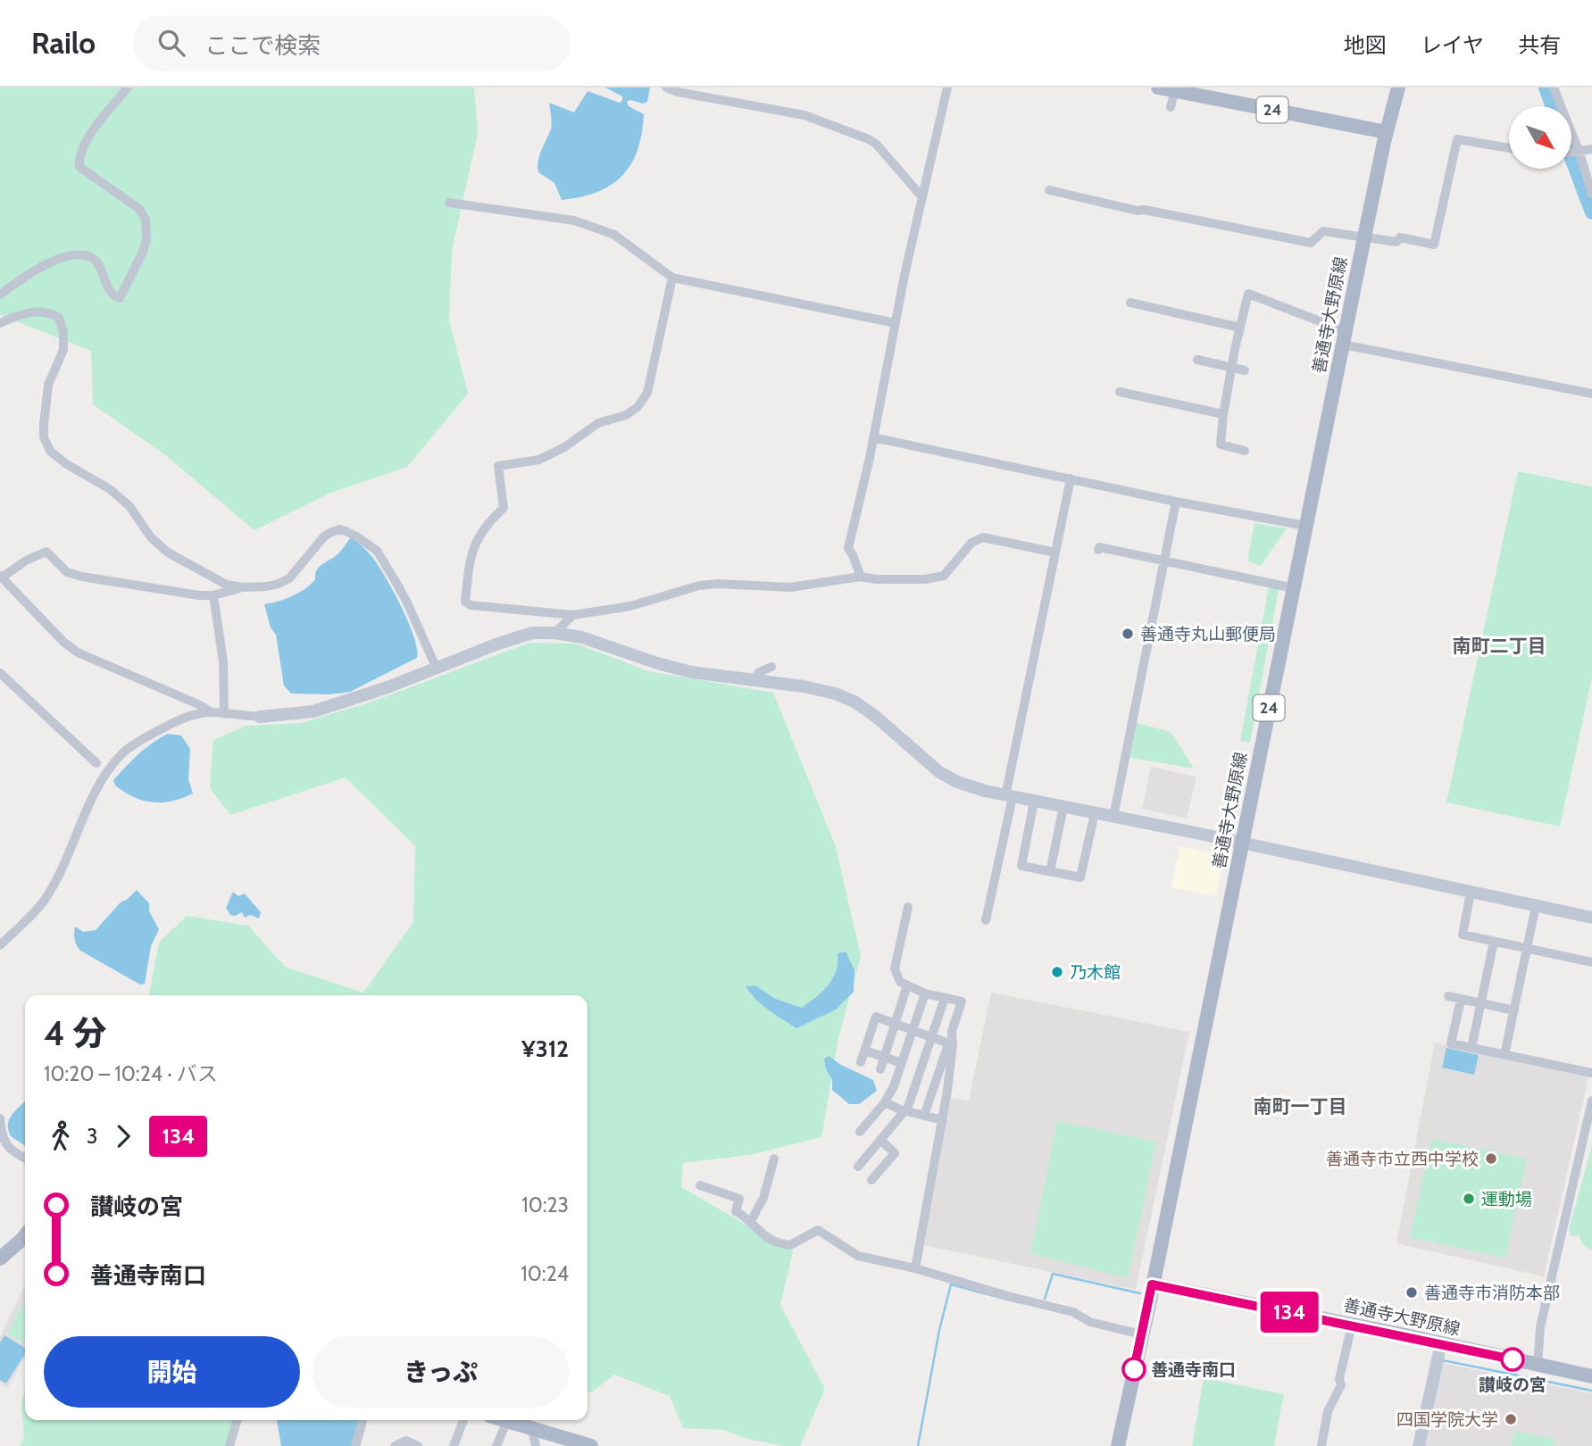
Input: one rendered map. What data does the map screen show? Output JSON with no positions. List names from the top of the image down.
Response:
{
  "streets": {
    "main road": ["24", "善通寺大野原線"]
  },
  "crossings": [
    ["24", "善通寺大野原線"]
  ],
  "districts": ["南町二丁目", "南町一丁目"],
  "places": [
    "善通寺丸山郵便局",
    "乃木館",
    "善通寺市立西中学校",
    "運動場",
    "善通寺市消防本部",
    "讃岐の宮",
    "善通寺南口",
    "四国学院大学"
  ],
  "lines": ["bus line 134"],
  "north": "bottom right",
  "page": {
    "header": "Railo",
    "search": "ここで検索",
    "nav": ["地図", "レイヤ", "共有"],
    "on_map": "134",
    "heading": ["4 分", "10:20 – 10:24 · バス", "¥312"],
    "legs": ["3", "134"],
    "list": [
      {
        "name": "讃岐の宮",
        "value": "10:23"
      },
      {
        "name": "善通寺南口",
        "value": "10:24"
      }
    ],
    "buttons": ["開始", "きっぷ"]
  }
}
